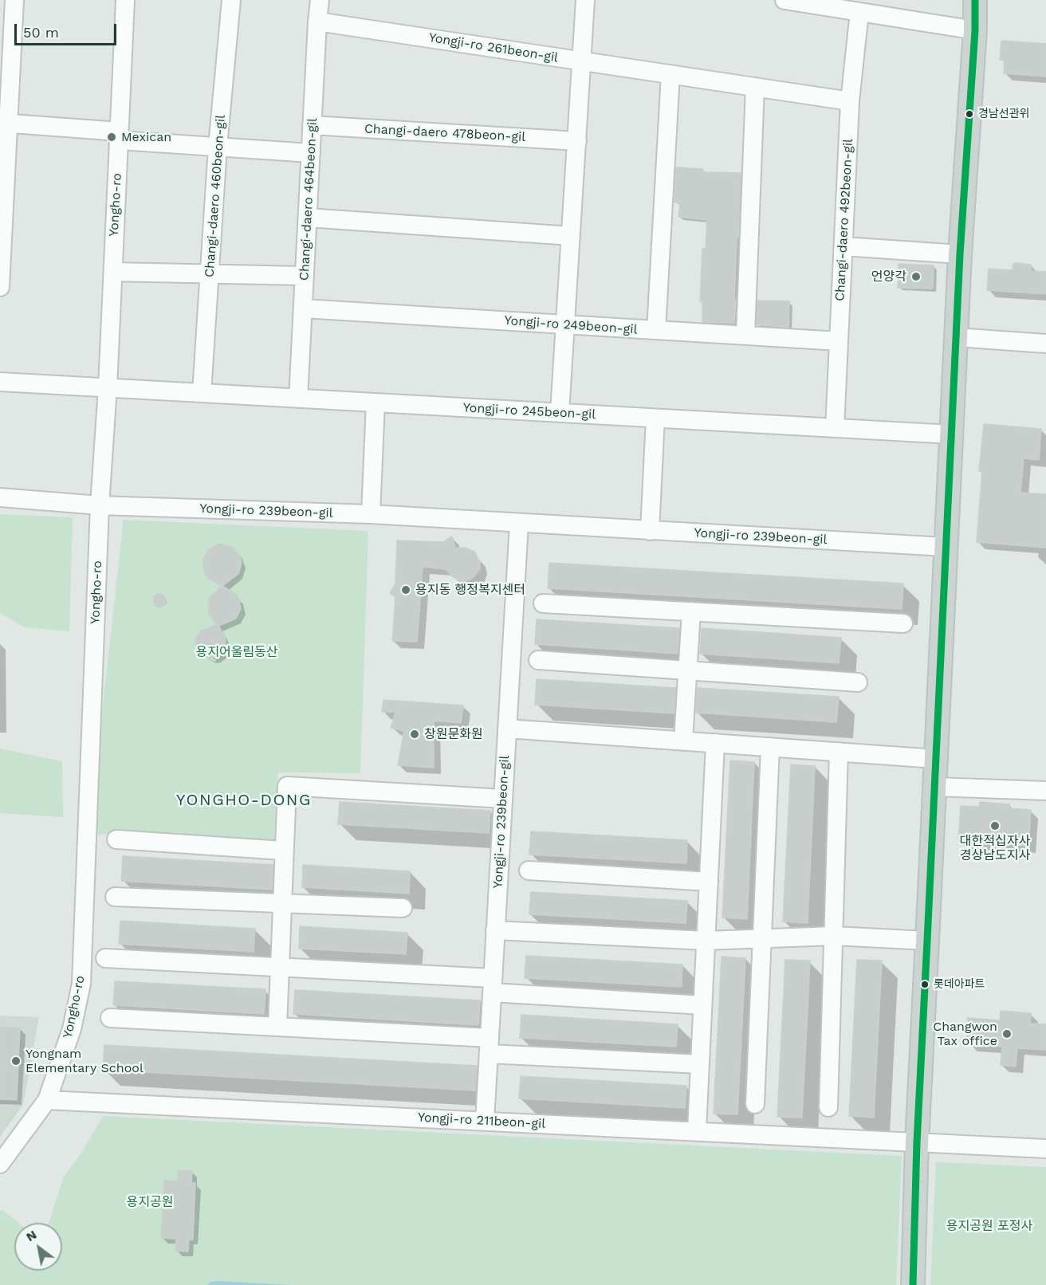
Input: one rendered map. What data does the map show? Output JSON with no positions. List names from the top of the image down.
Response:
{
  "streets": {
    "street": [
      "Yongji-ro 261beon-gil",
      "Changi-daero 478beon-gil",
      "Changi-daero 460beon-gil",
      "Changi-daero 464beon-gil",
      "Yongho-ro",
      "Changi-daero 492beon-gil",
      "Yongji-ro 249beon-gil",
      "Yongji-ro 245beon-gil",
      "Yongji-ro 239beon-gil",
      "Yongji-ro 211beon-gil"
    ]
  },
  "crossings": [
    ["Yongji-ro 261beon-gil", "Changi-daero 464beon-gil"],
    ["Yongji-ro 261beon-gil", "Changi-daero 492beon-gil"],
    ["Changi-daero 478beon-gil", "Changi-daero 464beon-gil"],
    ["Changi-daero 460beon-gil", "Yongji-ro 245beon-gil"],
    ["Changi-daero 464beon-gil", "Yongji-ro 249beon-gil"],
    ["Changi-daero 464beon-gil", "Yongji-ro 245beon-gil"],
    ["Yongho-ro", "Yongji-ro 245beon-gil"],
    ["Yongho-ro", "Yongji-ro 239beon-gil"],
    ["Yongho-ro", "Yongji-ro 211beon-gil"],
    ["Changi-daero 492beon-gil", "Yongji-ro 249beon-gil"],
    ["Changi-daero 492beon-gil", "Yongji-ro 245beon-gil"],
    ["Yongji-ro 239beon-gil", "Yongji-ro 211beon-gil"]
  ],
  "districts": ["YONGHO-DONG"],
  "parks": ["용지어울림동산", "용지공원", "용지공원 포정사"],
  "places": [
    "경남선관위",
    "Mexican",
    "언양각",
    "용지동 행정복지센터",
    "창원문화원",
    "대한적십자사 경상남도지사",
    "롯데아파트",
    "Changwon Tax office",
    "Yongnam Elementary School"
  ],
  "scale_bar": "50 m",
  "north": "top left"
}
